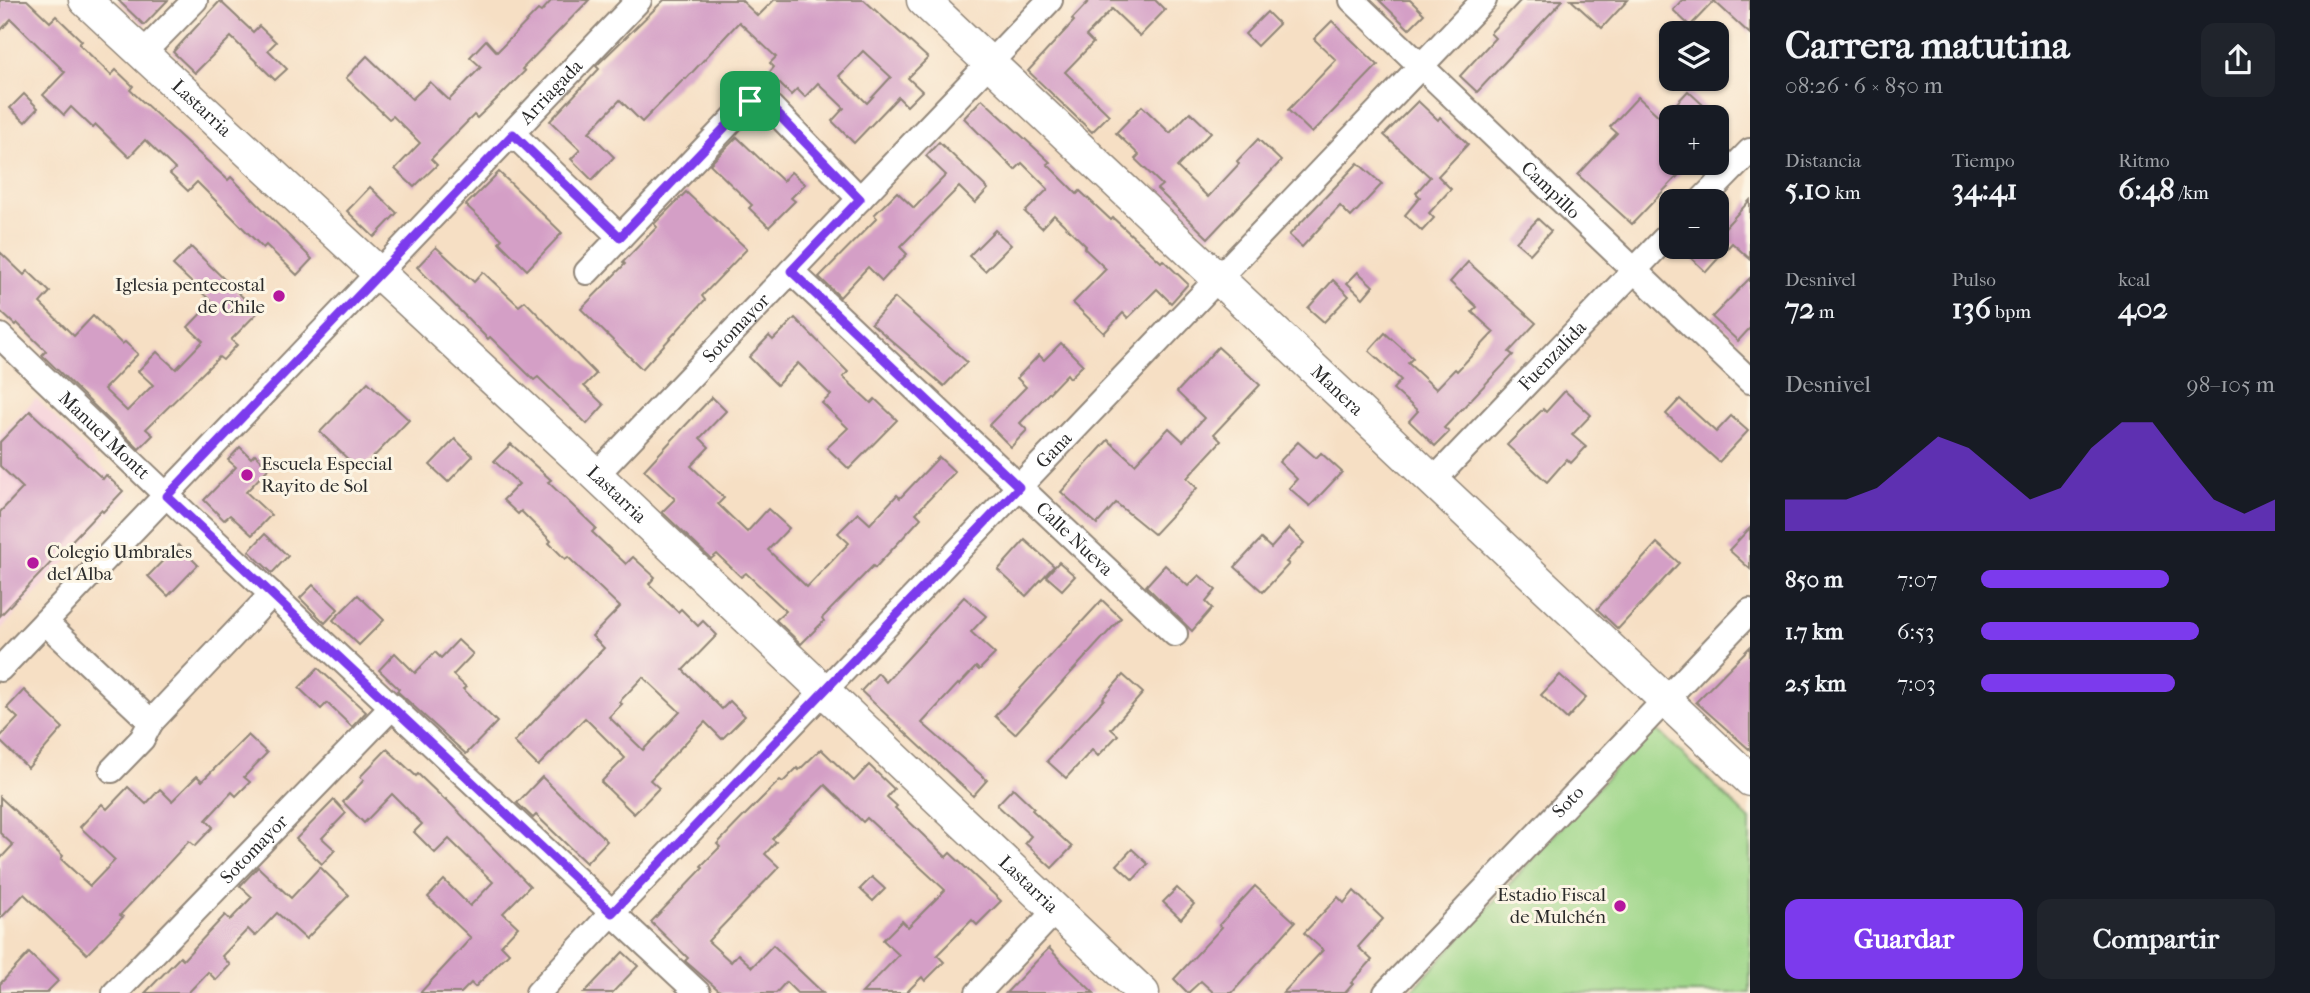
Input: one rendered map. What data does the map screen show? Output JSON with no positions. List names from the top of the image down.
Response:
{
  "streets": {
    "main road": ["Lastarria", "Manera"],
    "street": [
      "Arriagada",
      "Campillo",
      "Sotomayor",
      "Fuenzalida",
      "Manuel Montt",
      "Gana",
      "Calle Nueva",
      "Soto"
    ]
  },
  "crossings": [
    ["Arriagada", "Lastarria"],
    ["Arriagada", "Manuel Montt"],
    ["Lastarria", "Sotomayor"],
    ["Lastarria", "Gana"],
    ["Campillo", "Fuenzalida"],
    ["Campillo", "Gana"],
    ["Sotomayor", "Manera"],
    ["Sotomayor", "Manuel Montt"],
    ["Sotomayor", "Calle Nueva"],
    ["Fuenzalida", "Manera"],
    ["Manera", "Gana"],
    ["Manera", "Soto"],
    ["Manuel Montt", "Gana"],
    ["Gana", "Calle Nueva"]
  ],
  "places": [
    "Iglesia pentecostal de Chile",
    "Escuela Especial Rayito de Sol",
    "Colegio Umbrales del Alba",
    "Estadio Fiscal de Mulchén"
  ],
  "page": {
    "heading": ["Carrera matutina", "08:26 · 6 × 850 m"],
    "map_buttons": ["+", "−"],
    "stats": [
      ["Distancia", "5.10 km"],
      ["Tiempo", "34:41"],
      ["Ritmo", "6:48 /km"],
      ["Desnivel", "72 m"],
      ["Pulso", "136 bpm"],
      ["kcal", "402"]
    ],
    "chart": ["Desnivel", "98–105 m"],
    "list": [
      {
        "name": "850 m",
        "note": "7:07"
      },
      {
        "name": "1.7 km",
        "note": "6:53"
      },
      {
        "name": "2.5 km",
        "note": "7:03"
      }
    ],
    "buttons": ["Guardar", "Compartir"]
  }
}
